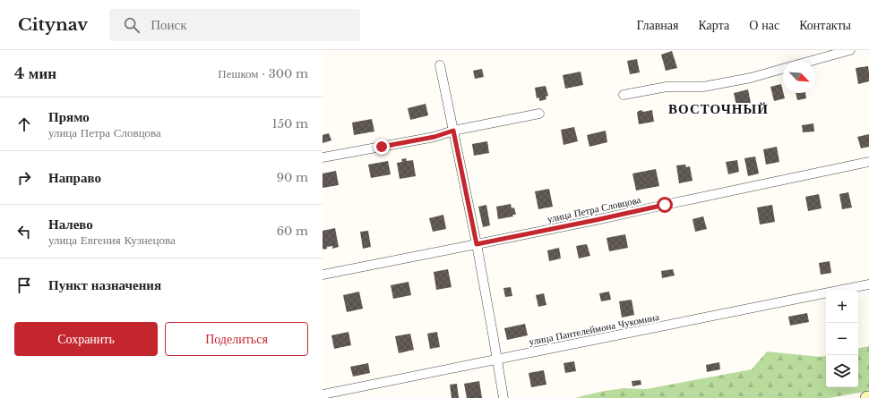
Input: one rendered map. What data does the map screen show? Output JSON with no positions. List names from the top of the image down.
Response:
{
  "streets": {
    "street": ["улица Петра Словцова", "улица Пантелеймона Чукомина"]
  },
  "districts": ["ВОСТОЧНЫЙ"],
  "north": "bottom right",
  "page": {
    "header": "Citynav",
    "search": "Поиск",
    "nav": [
      "Главная",
      "Карта",
      "О нас",
      "Контакты"
    ],
    "heading": ["4 мин", "Пешком · 300 m"],
    "list": [
      ["Прямо", "улица Петра Словцова", "150 m"],
      ["Направо", "90 m"],
      ["Налево", "улица Евгения Кузнецова", "60 m"],
      "Пункт назначения"
    ],
    "map_buttons": ["+", "−"],
    "buttons": ["Сохранить", "Поделиться"]
  }
}
